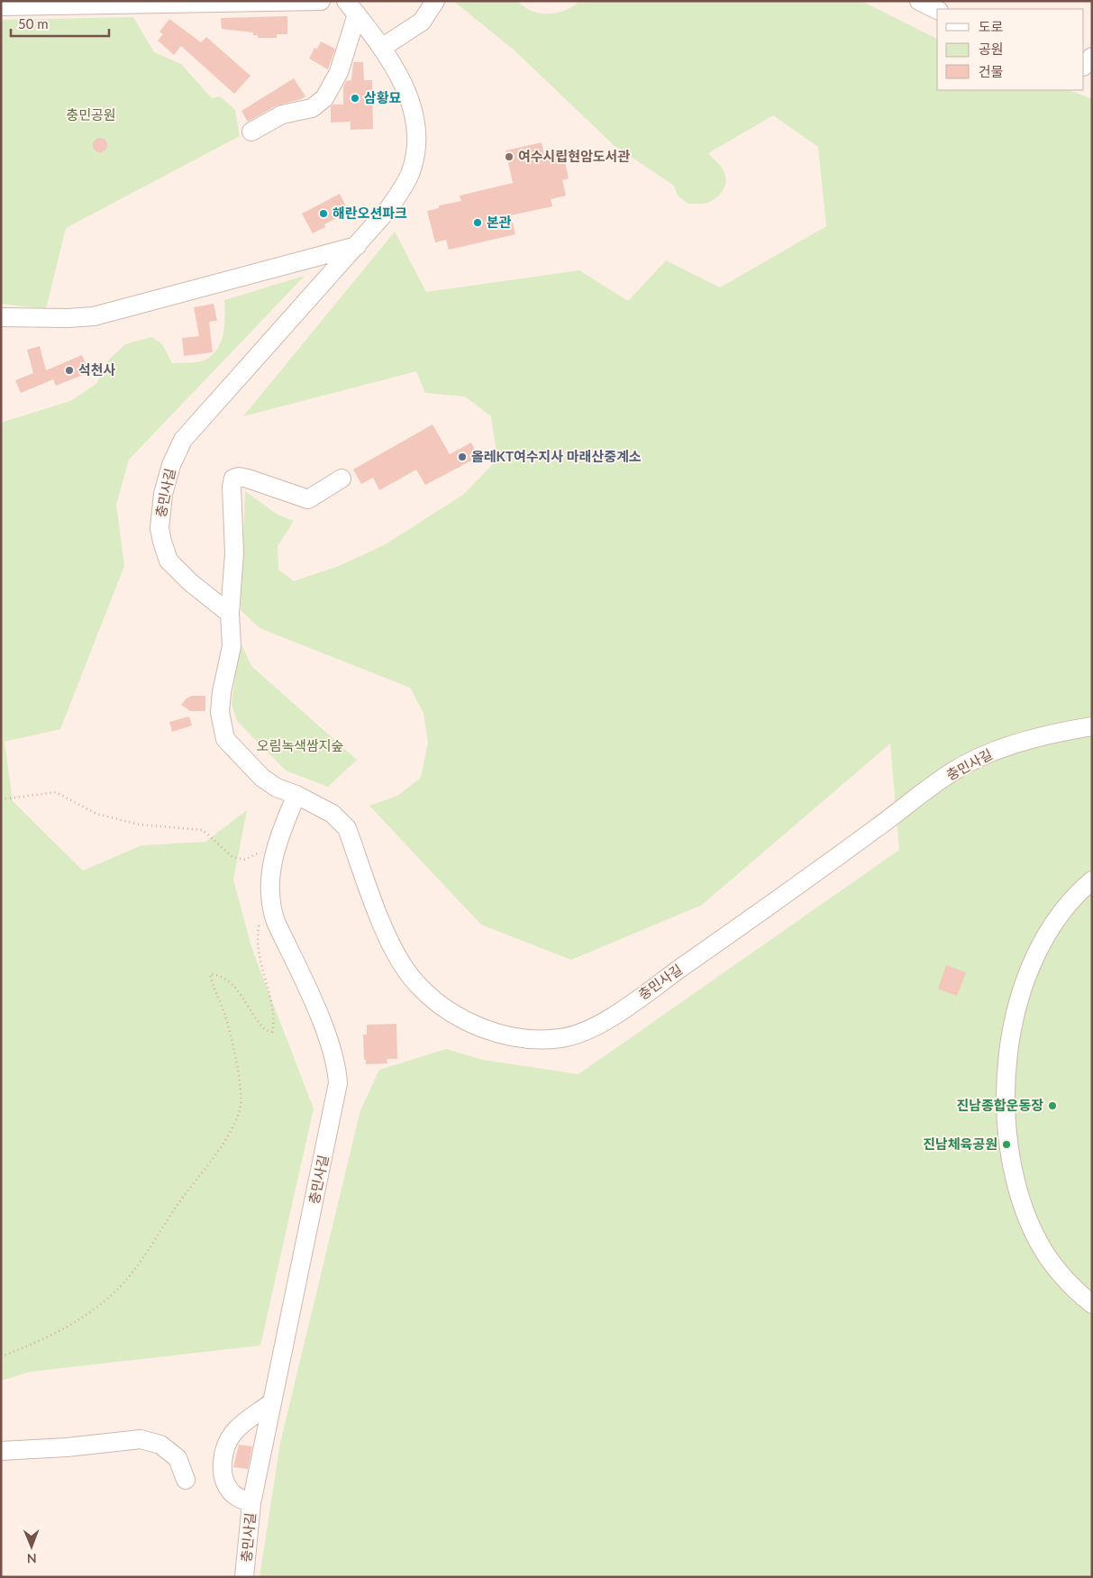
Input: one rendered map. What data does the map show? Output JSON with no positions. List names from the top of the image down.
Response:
{
  "streets": {
    "street": ["충민사길"]
  },
  "parks": ["충민공원", "오림녹색쌈지숲"],
  "places": [
    "삼황묘",
    "여수시립현암도서관",
    "해란오션파크",
    "본관",
    "석천사",
    "올레KT여수지사 마래산중계소",
    "진남종합운동장",
    "진남체육공원"
  ],
  "legend": ["도로", "공원", "건물"],
  "scale_bar": "50 m",
  "north": "bottom"
}
